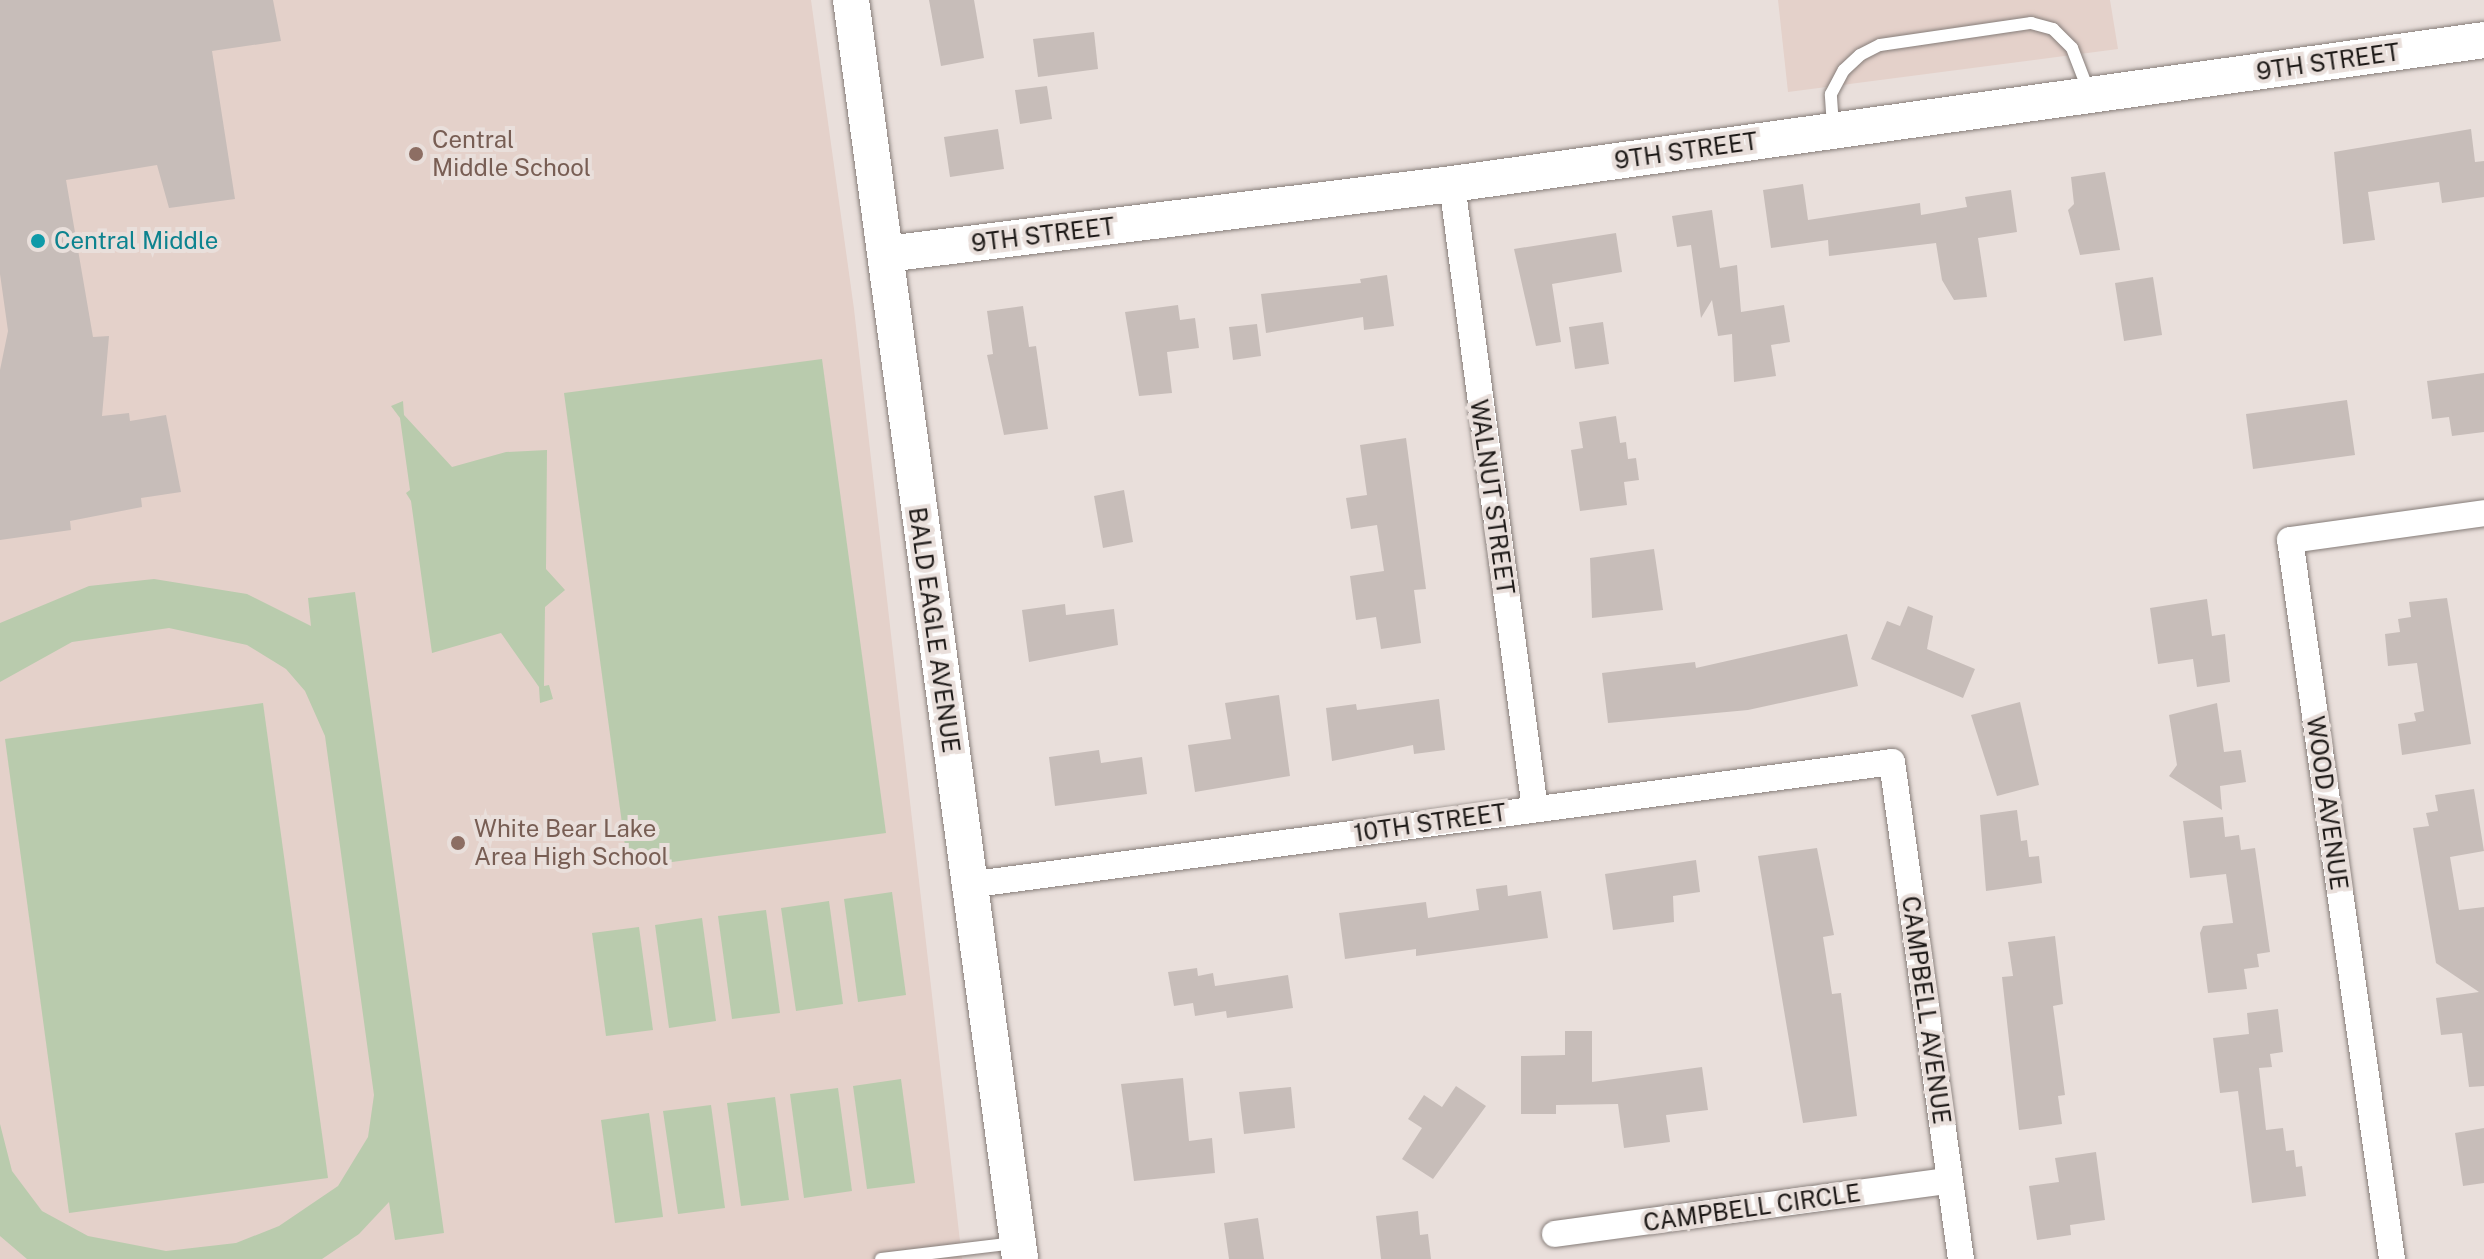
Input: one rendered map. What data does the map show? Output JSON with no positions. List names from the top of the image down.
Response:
{
  "streets": {
    "street": [
      "9TH STREET",
      "WALNUT STREET",
      "BALD EAGLE AVENUE",
      "WOOD AVENUE",
      "10TH STREET",
      "CAMPBELL AVENUE",
      "CAMPBELL CIRCLE"
    ]
  },
  "crossings": [
    ["9TH STREET", "WALNUT STREET"],
    ["9TH STREET", "BALD EAGLE AVENUE"],
    ["WALNUT STREET", "10TH STREET"],
    ["BALD EAGLE AVENUE", "10TH STREET"],
    ["10TH STREET", "CAMPBELL AVENUE"],
    ["CAMPBELL AVENUE", "CAMPBELL CIRCLE"]
  ],
  "places": ["Central Middle School", "Central Middle", "White Bear Lake Area High School"]
}
